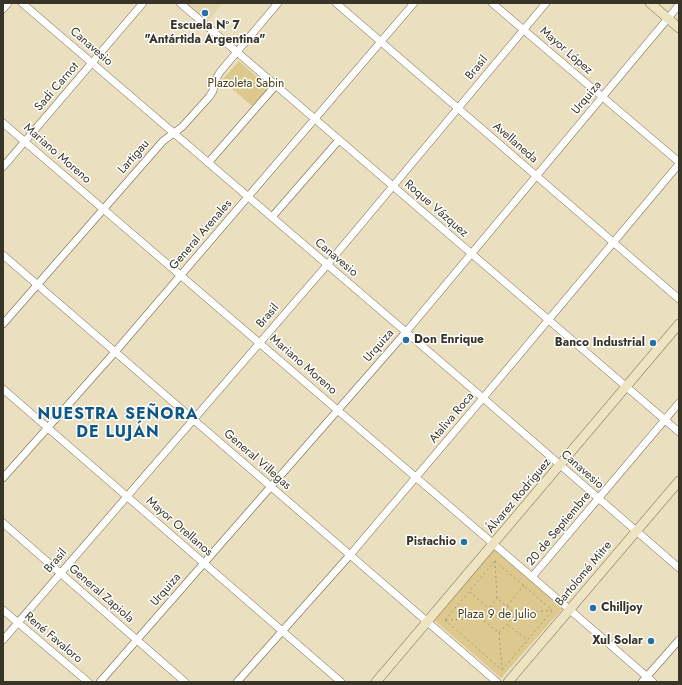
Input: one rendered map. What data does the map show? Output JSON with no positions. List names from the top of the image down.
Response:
{
  "streets": {
    "main road": ["Álvarez Rodríguez", "Bartolomé Mitre"],
    "street": [
      "Canavesio",
      "Mayor López",
      "Brasil",
      "Sadi Carnot",
      "Urquiza",
      "Avellaneda",
      "Mariano Moreno",
      "Lartigau",
      "Roque Vázquez",
      "General Arenales",
      "Ataliva Roca",
      "General Villegas",
      "Mayor Orellanos",
      "20 de Septiembre",
      "General Zapiola",
      "René Favaloro"
    ]
  },
  "crossings": [
    ["Canavesio", "Brasil"],
    ["Canavesio", "Sadi Carnot"],
    ["Canavesio", "Urquiza"],
    ["Canavesio", "Lartigau"],
    ["Canavesio", "General Arenales"],
    ["Canavesio", "Ataliva Roca"],
    ["Canavesio", "Álvarez Rodríguez"],
    ["Canavesio", "20 de Septiembre"],
    ["Canavesio", "Bartolomé Mitre"],
    ["Mayor López", "Brasil"],
    ["Mayor López", "Urquiza"],
    ["Mayor López", "Ataliva Roca"],
    ["Brasil", "Avellaneda"],
    ["Brasil", "Mariano Moreno"],
    ["Brasil", "Roque Vázquez"],
    ["Brasil", "General Villegas"],
    ["Brasil", "Mayor Orellanos"],
    ["Brasil", "General Zapiola"],
    ["Brasil", "René Favaloro"],
    ["Sadi Carnot", "Mariano Moreno"],
    ["Urquiza", "Avellaneda"],
    ["Urquiza", "Mariano Moreno"],
    ["Urquiza", "Roque Vázquez"],
    ["Urquiza", "General Villegas"],
    ["Urquiza", "Mayor Orellanos"],
    ["Urquiza", "General Zapiola"],
    ["Avellaneda", "General Arenales"],
    ["Avellaneda", "Ataliva Roca"],
    ["Mariano Moreno", "Lartigau"],
    ["Mariano Moreno", "General Arenales"],
    ["Mariano Moreno", "Ataliva Roca"],
    ["Mariano Moreno", "Álvarez Rodríguez"],
    ["Mariano Moreno", "20 de Septiembre"],
    ["Mariano Moreno", "Bartolomé Mitre"],
    ["Lartigau", "Roque Vázquez"],
    ["Lartigau", "General Villegas"],
    ["Roque Vázquez", "General Arenales"],
    ["Roque Vázquez", "Ataliva Roca"],
    ["Roque Vázquez", "Álvarez Rodríguez"],
    ["Roque Vázquez", "20 de Septiembre"],
    ["General Arenales", "General Villegas"],
    ["General Arenales", "Mayor Orellanos"],
    ["Ataliva Roca", "General Villegas"],
    ["Ataliva Roca", "Mayor Orellanos"],
    ["General Villegas", "Álvarez Rodríguez"]
  ],
  "districts": ["NUESTRA SEÑORA DE LUJÁN"],
  "parks": ["Plazoleta Sabin", "Plaza 9 de Julio"],
  "places": [
    "Escuela Nº 7 \"Antártida Argentina\"",
    "Don Enrique",
    "Banco Industrial",
    "Pistachio",
    "Chilljoy",
    "Xul Solar"
  ]
}
